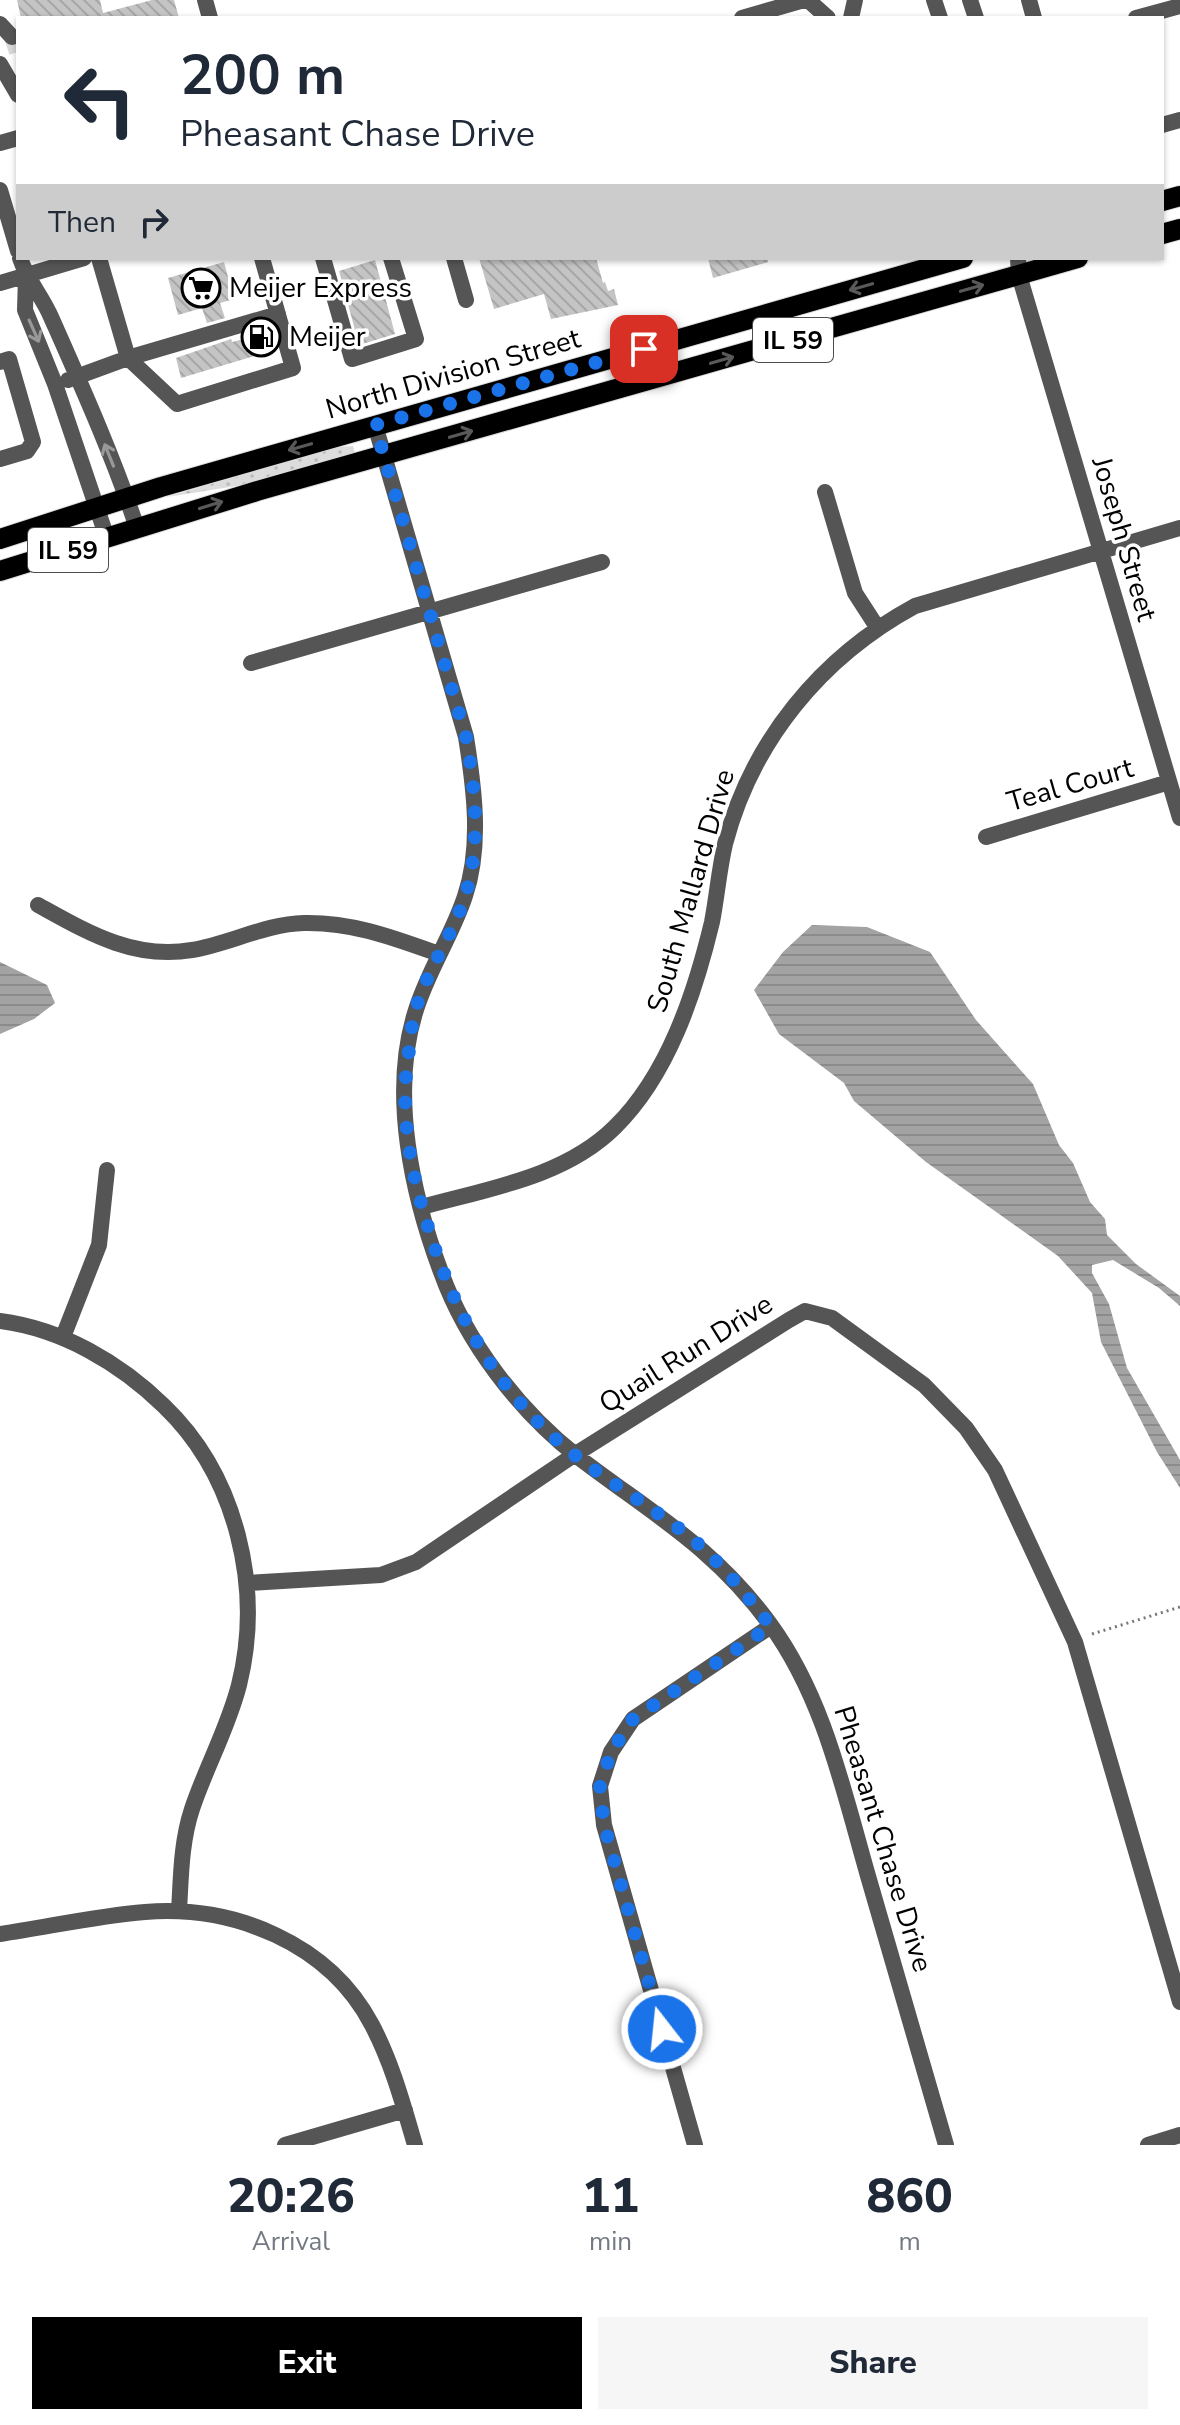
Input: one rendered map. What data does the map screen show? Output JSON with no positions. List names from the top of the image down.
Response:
{
  "streets": {
    "main road": ["IL 59", "North Division Street"],
    "street": [
      "Joseph Street",
      "Teal Court",
      "South Mallard Drive",
      "Quail Run Drive",
      "Pheasant Chase Drive"
    ]
  },
  "crossings": [
    ["IL 59", "North Division Street"],
    ["North Division Street", "Joseph Street"],
    ["North Division Street", "Pheasant Chase Drive"],
    ["Joseph Street", "Teal Court"],
    ["Joseph Street", "South Mallard Drive"],
    ["South Mallard Drive", "Pheasant Chase Drive"],
    ["Quail Run Drive", "Pheasant Chase Drive"]
  ],
  "places": {
    "supermarket": ["Meijer Express"],
    "fuel station": ["Meijer"]
  },
  "page": {
    "turn": ["200 m", "Pheasant Chase Drive"],
    "then": "Then",
    "eta": [
      "20:26",
      "Arrival",
      "11",
      "min",
      "860",
      "m"
    ],
    "buttons": ["Exit", "Share"]
  }
}
